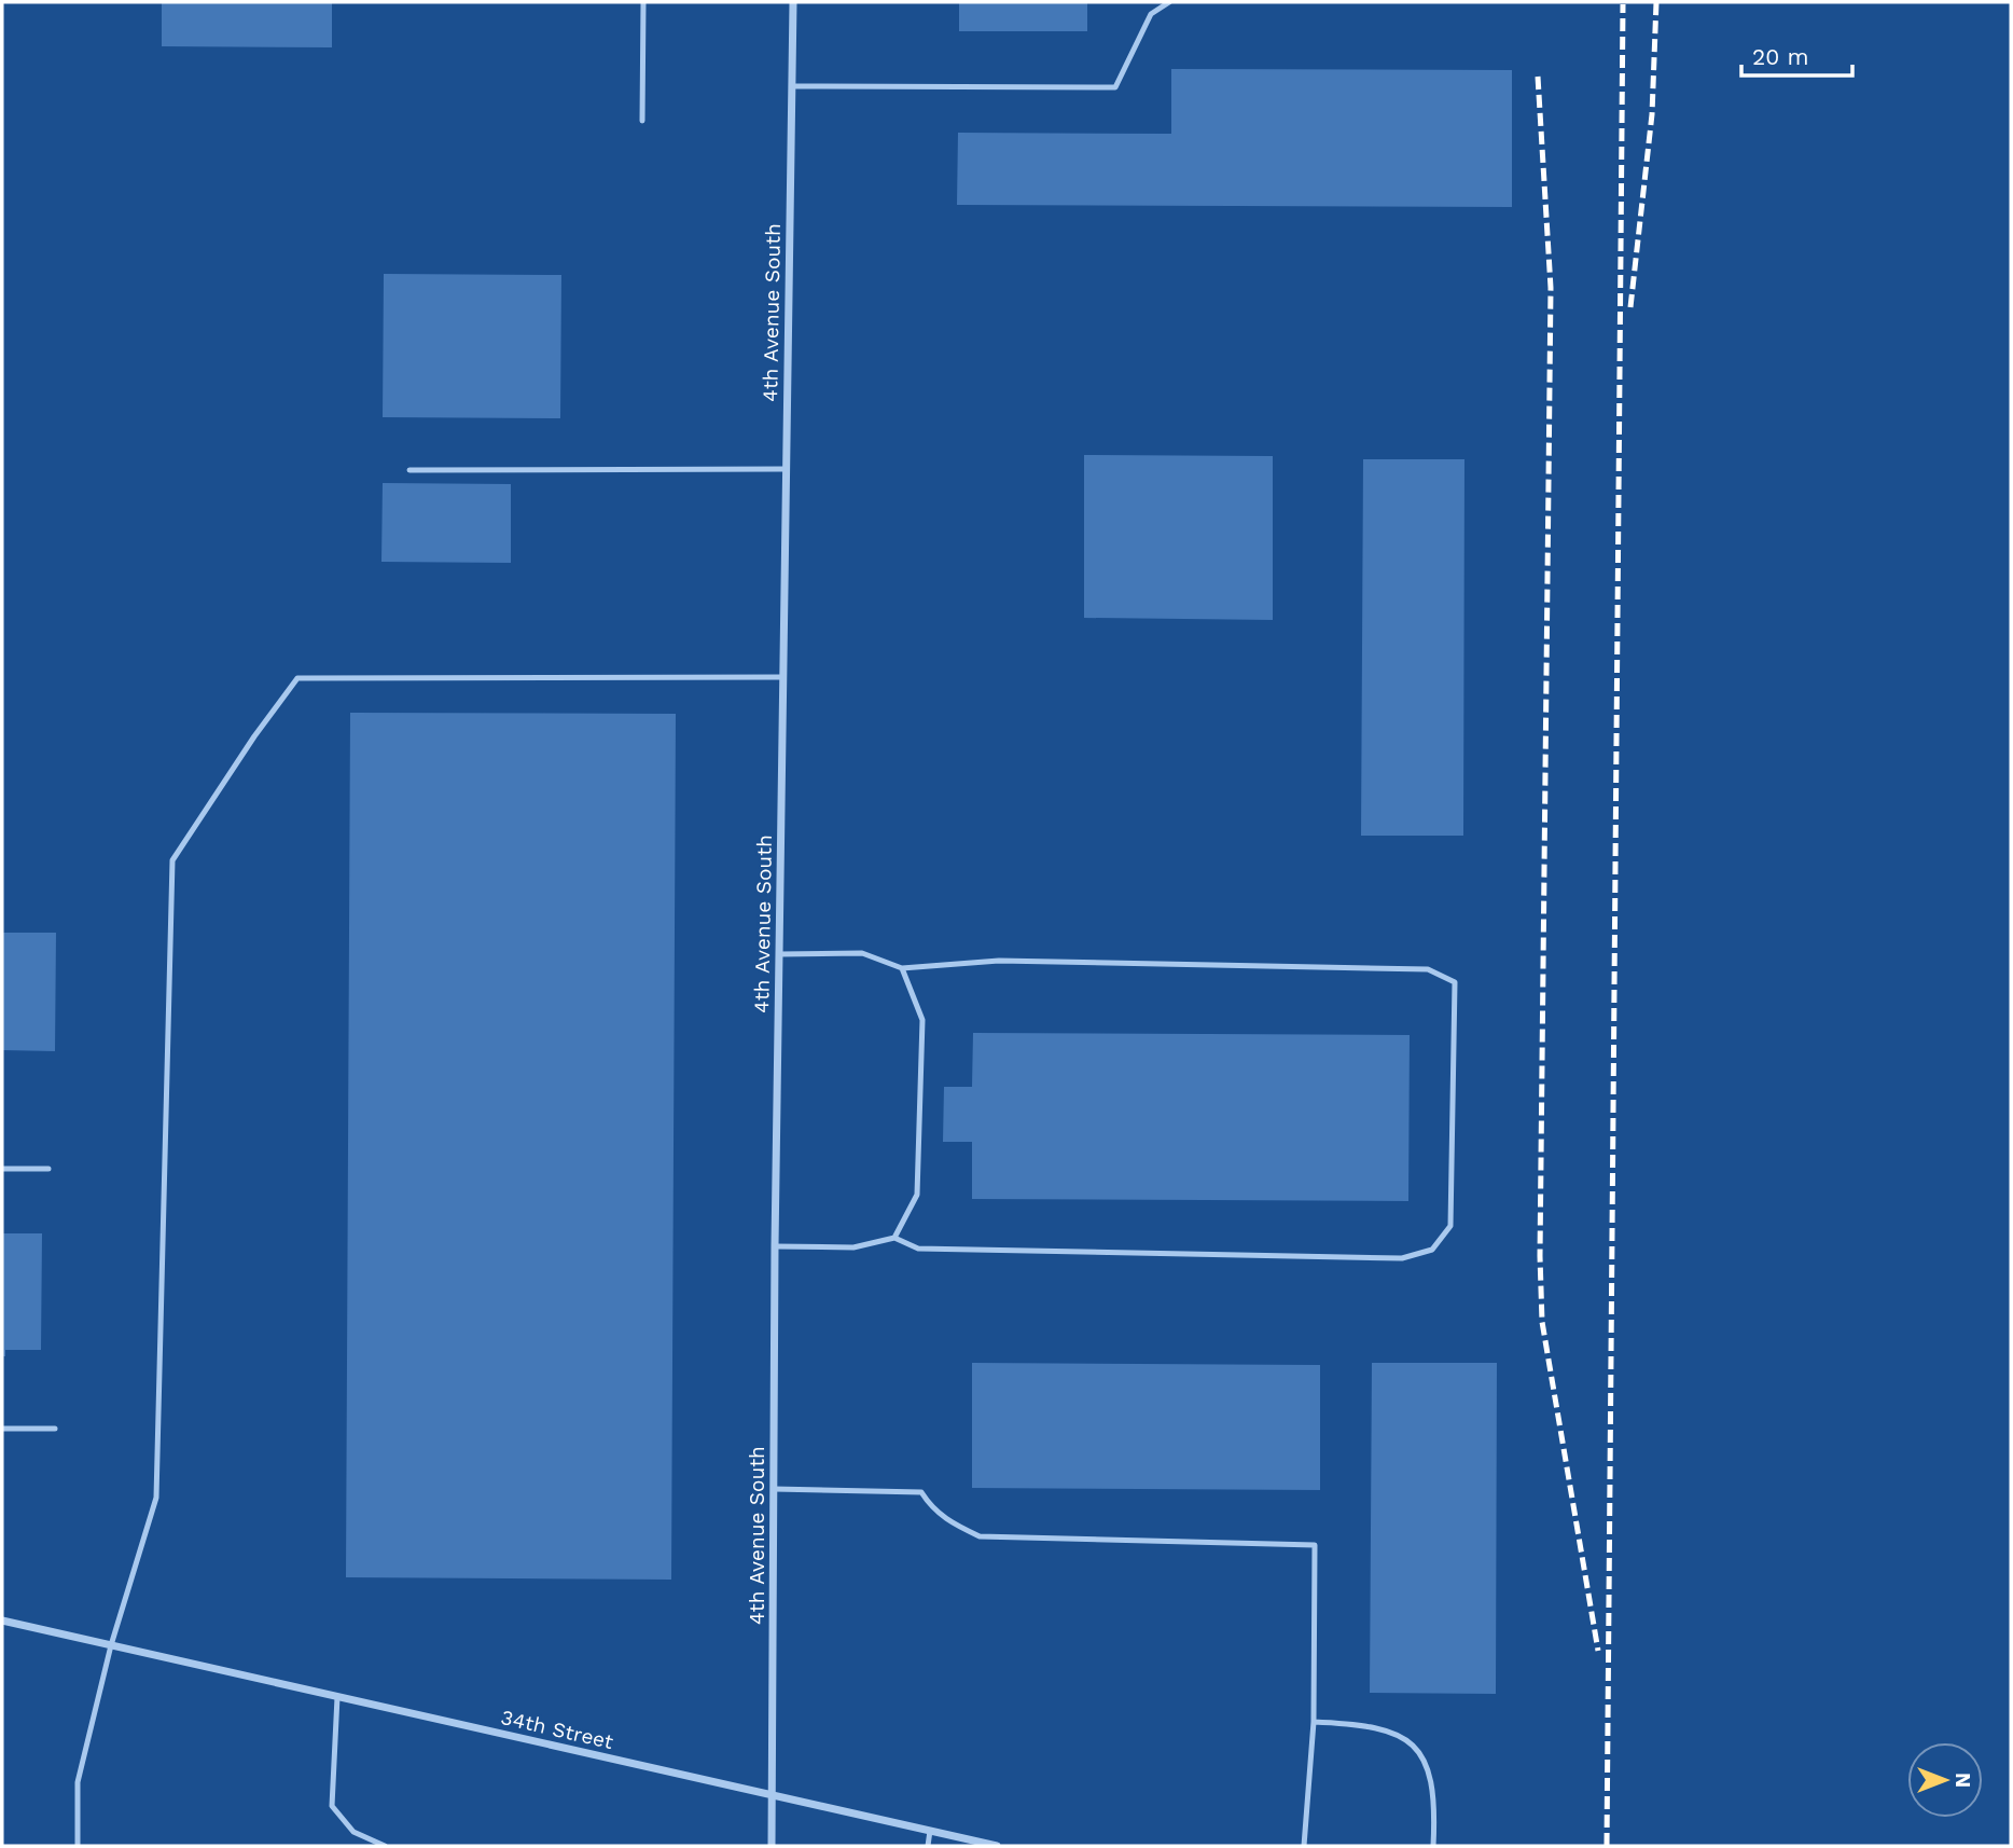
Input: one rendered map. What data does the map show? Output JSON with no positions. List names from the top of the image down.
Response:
{
  "streets": {
    "street": ["4th Avenue South", "34th Street"]
  },
  "crossings": [
    ["4th Avenue South", "34th Street"]
  ],
  "scale_bar": "20 m",
  "north": "right"
}
